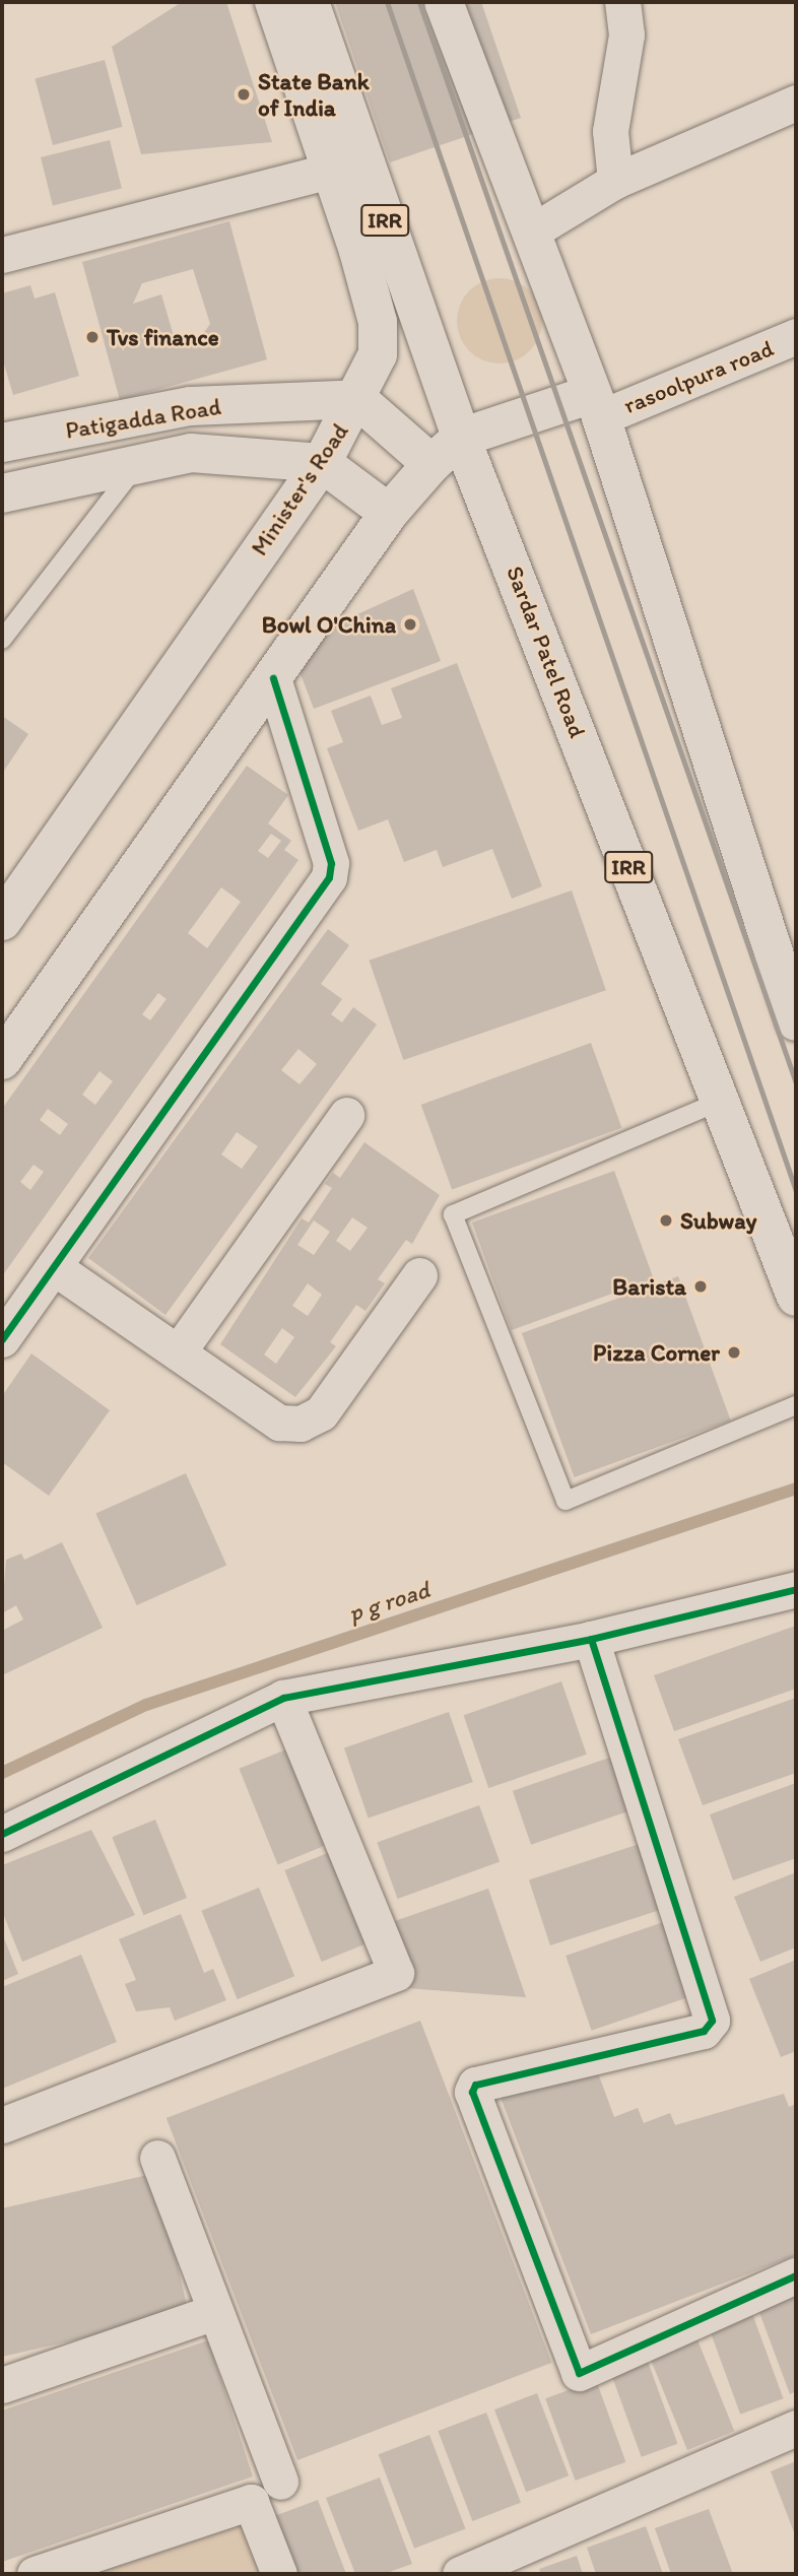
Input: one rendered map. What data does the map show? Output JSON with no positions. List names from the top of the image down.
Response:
{
  "streets": {
    "main road": [
      "IRR",
      "Patigadda Road",
      "Minister's Road",
      "Sardar Patel Road"
    ],
    "street": ["rasoolpura road"]
  },
  "crossings": [
    ["Patigadda Road", "Minister's Road"]
  ],
  "water": ["p g road"],
  "places": [
    "State Bank of India",
    "Tvs finance",
    "Bowl O'China",
    "Subway",
    "Barista",
    "Pizza Corner"
  ]
}
